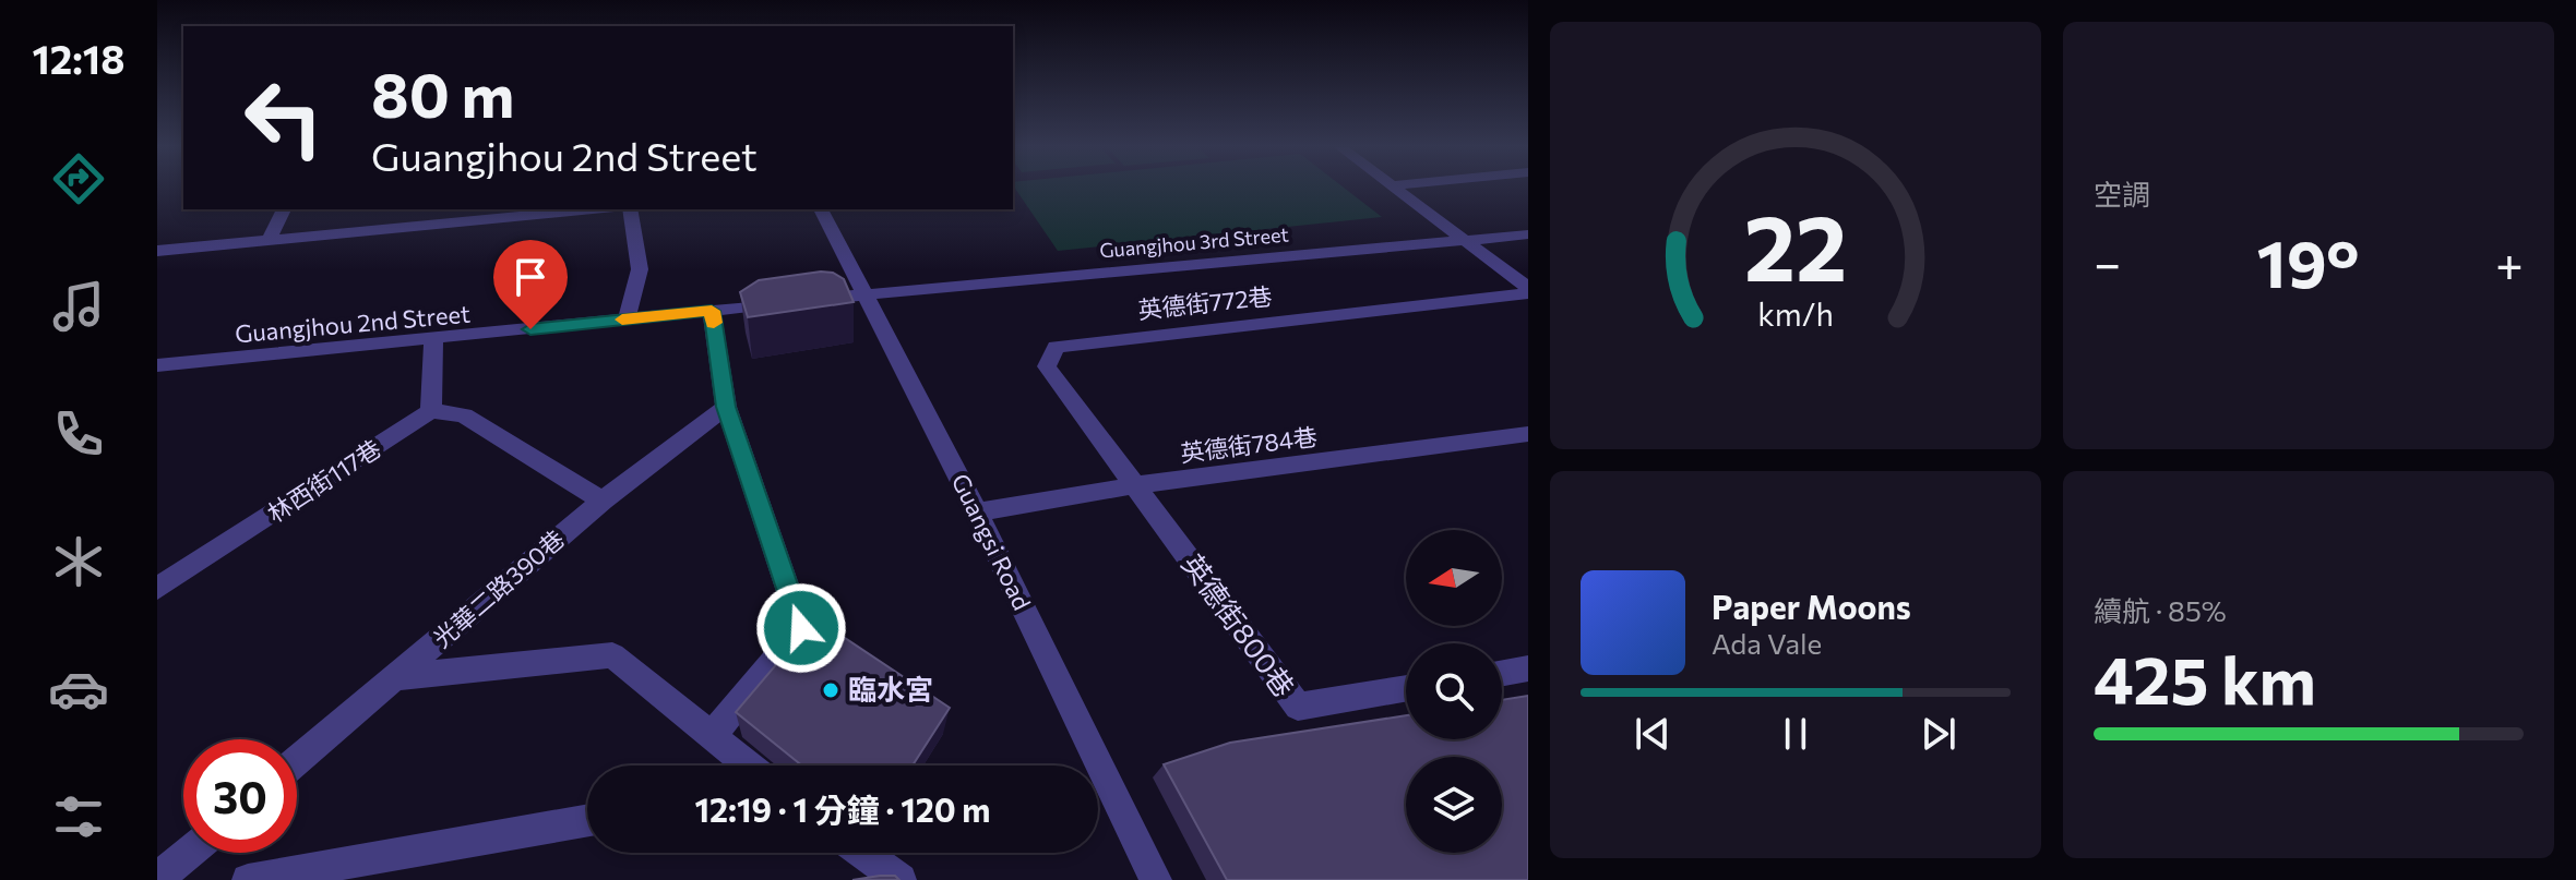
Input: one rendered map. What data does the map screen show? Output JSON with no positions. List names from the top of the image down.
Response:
{
  "streets": {
    "street": [
      "Guangjhou 3rd Street",
      "英德街772巷",
      "Guangjhou 2nd Street",
      "英德街784巷",
      "林西街117巷",
      "Guangsi Road",
      "光華二路390巷",
      "英德街800巷"
    ]
  },
  "crossings": [
    ["Guangjhou 3rd Street", "Guangjhou 2nd Street"],
    ["Guangjhou 3rd Street", "Guangsi Road"],
    ["英德街772巷", "英德街784巷"],
    ["英德街772巷", "英德街800巷"],
    ["Guangjhou 2nd Street", "Guangsi Road"],
    ["英德街784巷", "Guangsi Road"],
    ["英德街784巷", "英德街800巷"]
  ],
  "places": ["臨水宮"],
  "north": "left",
  "page": {
    "tabs": "12:18",
    "tile": [
      "空調",
      ["續航 · 85%", "425 km"]
    ],
    "turn": ["80 m", "Guangjhou 2nd Street"],
    "heat": ["−", "19°", "+"],
    "song": ["Paper Moons", "Ada Vale"],
    "limit": "30",
    "trip": "12:19 · 1 分鐘 · 120 m",
    "gauge": ["22", "km/h"]
  }
}
